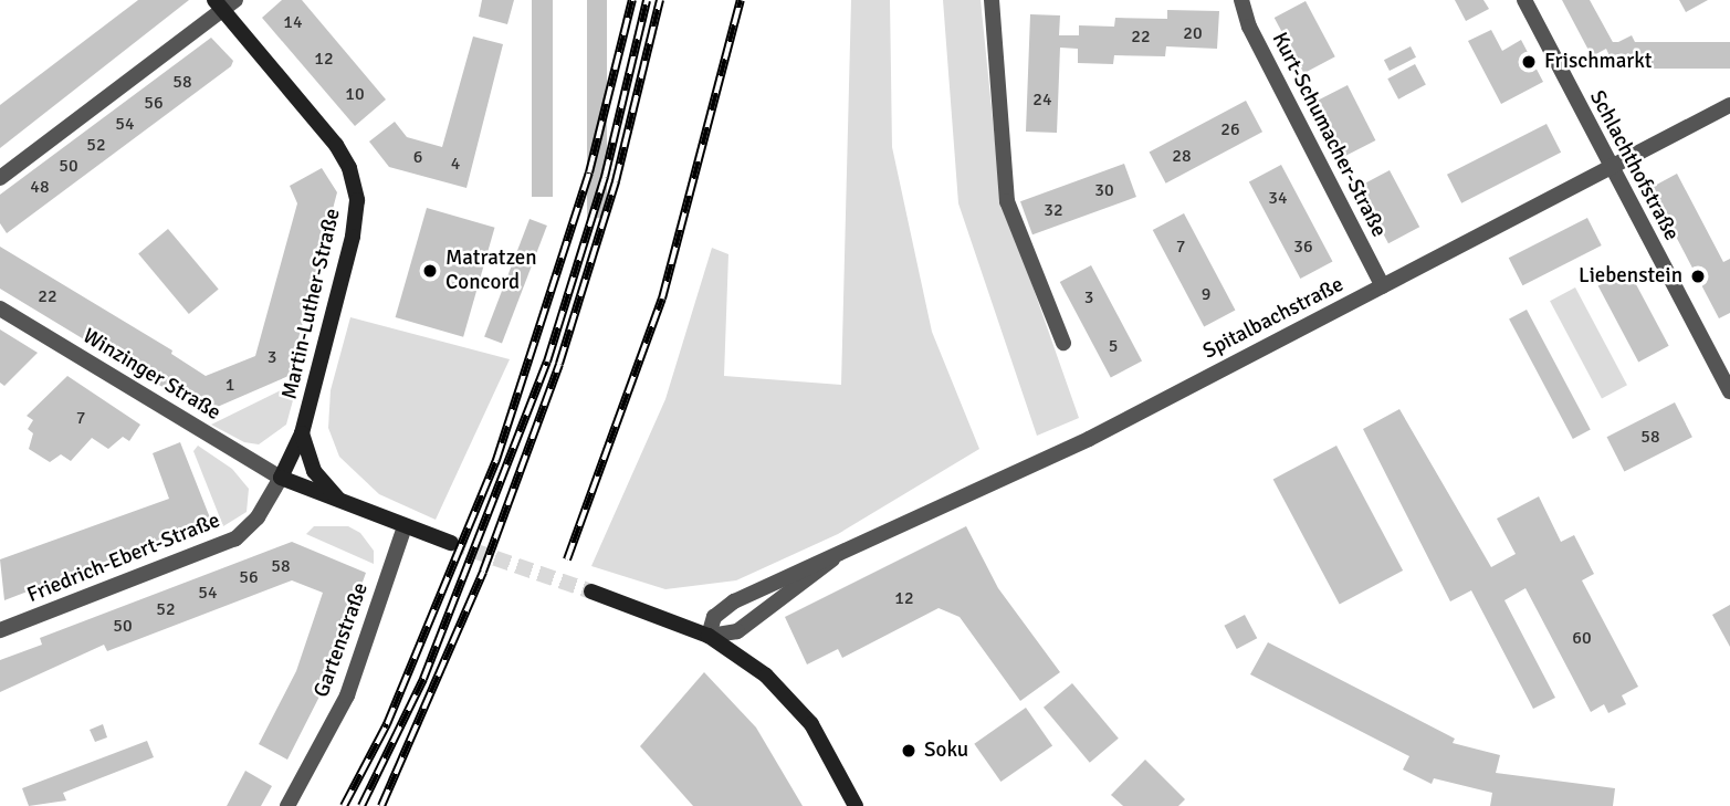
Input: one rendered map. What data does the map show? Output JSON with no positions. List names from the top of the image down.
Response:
{
  "streets": {
    "street": [
      "Kurt-Schumacher-Straße",
      "Schlachthofstraße",
      "Martin-Luther-Straße",
      "Spitalbachstraße",
      "Winzinger Straße",
      "Friedrich-Ebert-Straße",
      "Gartenstraße"
    ]
  },
  "crossings": [
    ["Kurt-Schumacher-Straße", "Spitalbachstraße"],
    ["Schlachthofstraße", "Spitalbachstraße"],
    ["Martin-Luther-Straße", "Winzinger Straße"],
    ["Martin-Luther-Straße", "Friedrich-Ebert-Straße"],
    ["Winzinger Straße", "Friedrich-Ebert-Straße"]
  ],
  "places": [
    "Frischmarkt",
    "Matratzen Concord",
    "Liebenstein",
    "Soku"
  ],
  "house_numbers": [
    "14",
    "20",
    "22",
    "12",
    "58",
    "10",
    "24",
    "56",
    "54",
    "26",
    "52",
    "28",
    "6",
    "4",
    "50",
    "48",
    "30",
    "34",
    "32",
    "7",
    "36",
    "9",
    "22",
    "3",
    "5",
    "3",
    "1",
    "7",
    "58",
    "58",
    "56",
    "54",
    "12",
    "52",
    "50",
    "60"
  ]
}
